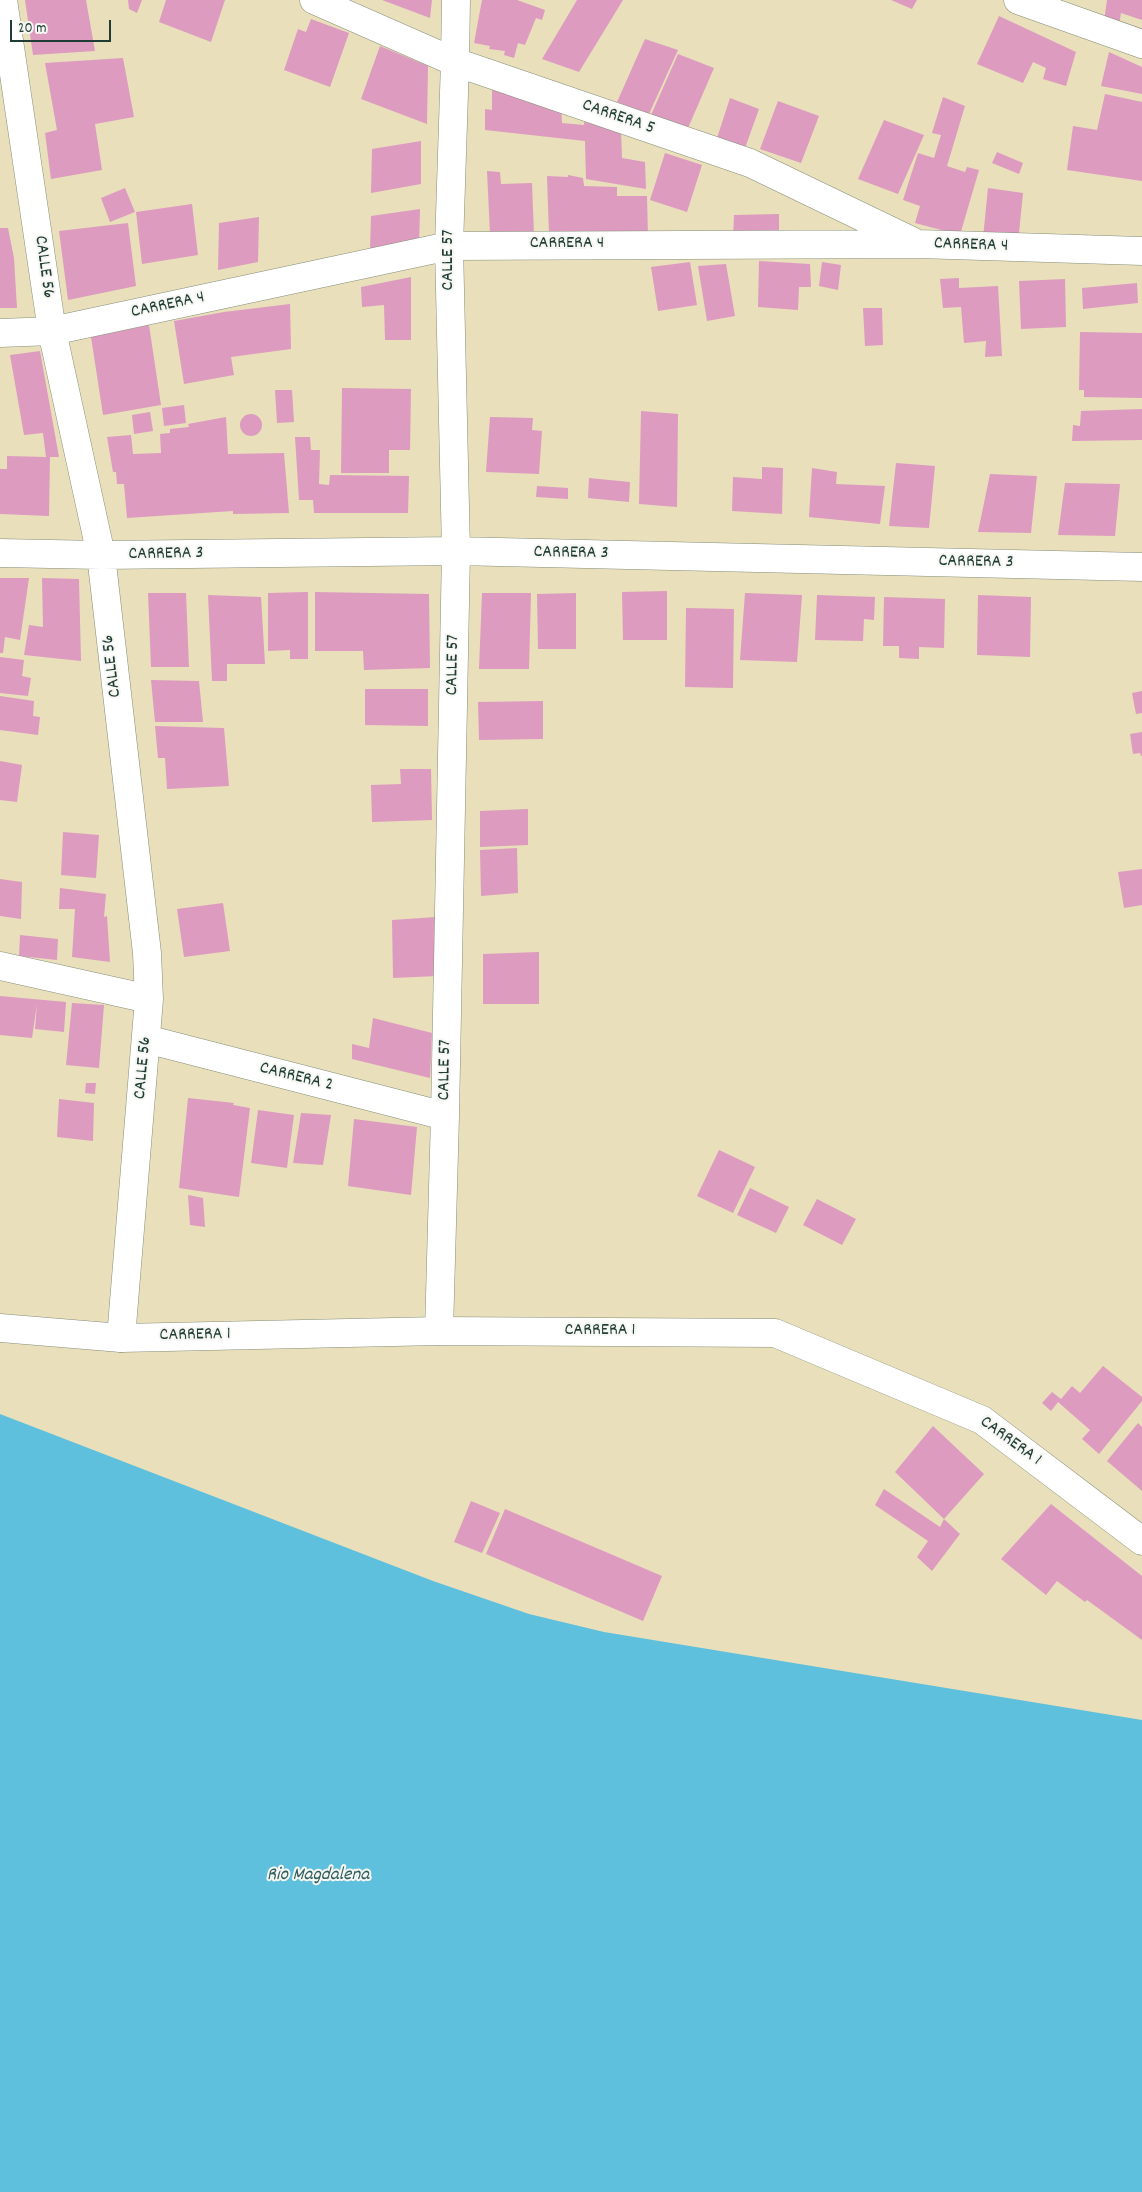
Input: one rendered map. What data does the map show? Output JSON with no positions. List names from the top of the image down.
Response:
{
  "streets": {
    "main road": [
      "CARRERA 5",
      "CARRERA 4",
      "CALLE 57",
      "CALLE 56",
      "CARRERA 3",
      "CARRERA 2",
      "CARRERA 1"
    ]
  },
  "crossings": [
    ["CARRERA 5", "CARRERA 4"],
    ["CARRERA 5", "CALLE 57"],
    ["CARRERA 4", "CALLE 57"],
    ["CARRERA 4", "CALLE 56"],
    ["CALLE 57", "CARRERA 3"],
    ["CALLE 57", "CARRERA 2"],
    ["CALLE 57", "CARRERA 1"],
    ["CALLE 56", "CARRERA 3"],
    ["CALLE 56", "CARRERA 2"],
    ["CALLE 56", "CARRERA 1"]
  ],
  "water": ["Rio Magdalena"],
  "scale_bar": "20 m"
}
